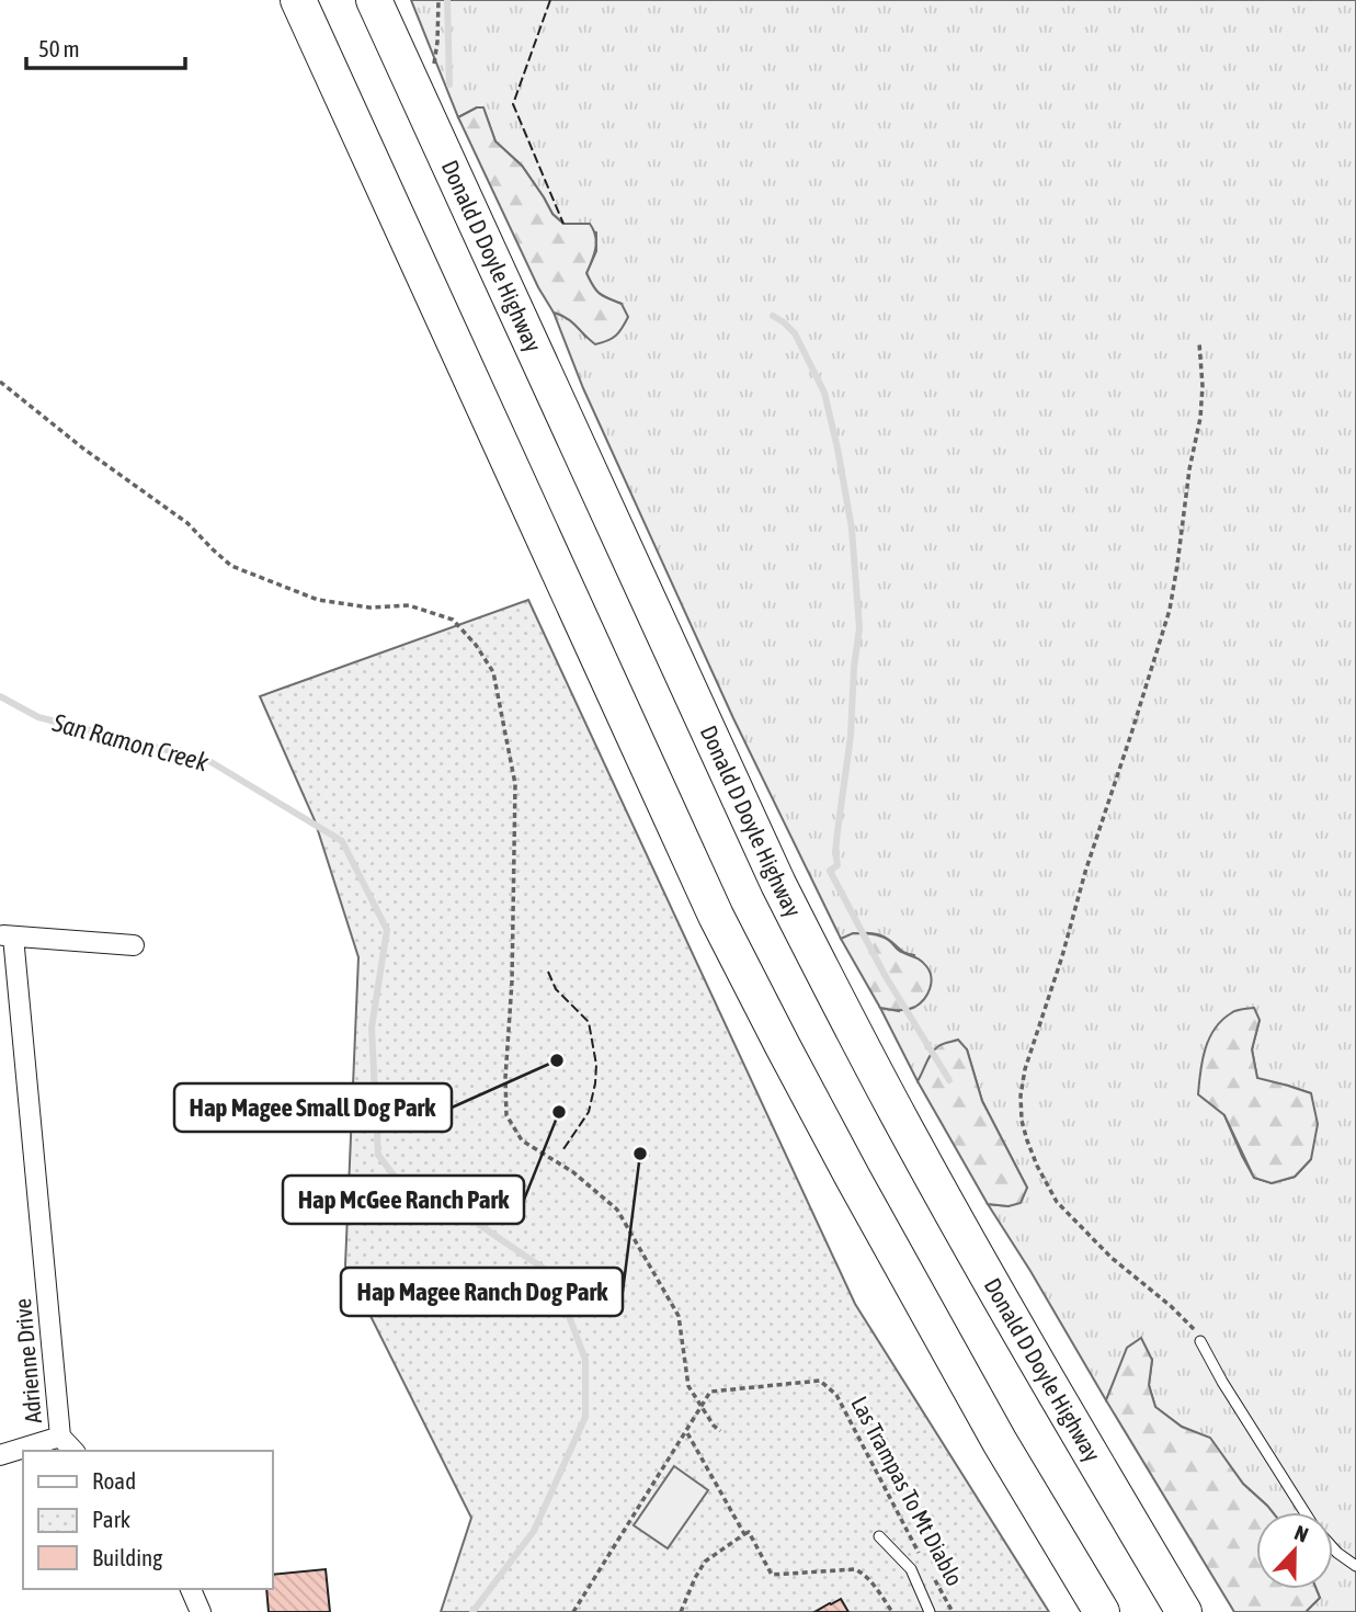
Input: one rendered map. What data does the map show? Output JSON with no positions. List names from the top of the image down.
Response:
{
  "streets": {
    "highway": ["Donald D Doyle Highway"],
    "street": ["Adrienne Drive"],
    "path": ["Las Trampas To Mt Diablo"]
  },
  "water": ["San Ramon Creek"],
  "places": ["Hap Magee Small Dog Park", "Hap McGee Ranch Park", "Hap Magee Ranch Dog Park"],
  "legend": ["Road", "Park", "Building"],
  "scale_bar": "50 m",
  "north": "top"
}
